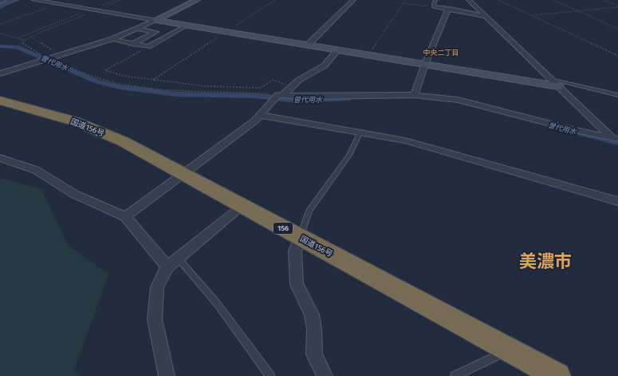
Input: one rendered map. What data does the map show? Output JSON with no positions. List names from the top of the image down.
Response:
{
  "streets": {
    "highway": ["国道156号", "156"]
  },
  "districts": ["中央二丁目", "美濃市"],
  "water": ["曽代用水"]
}
